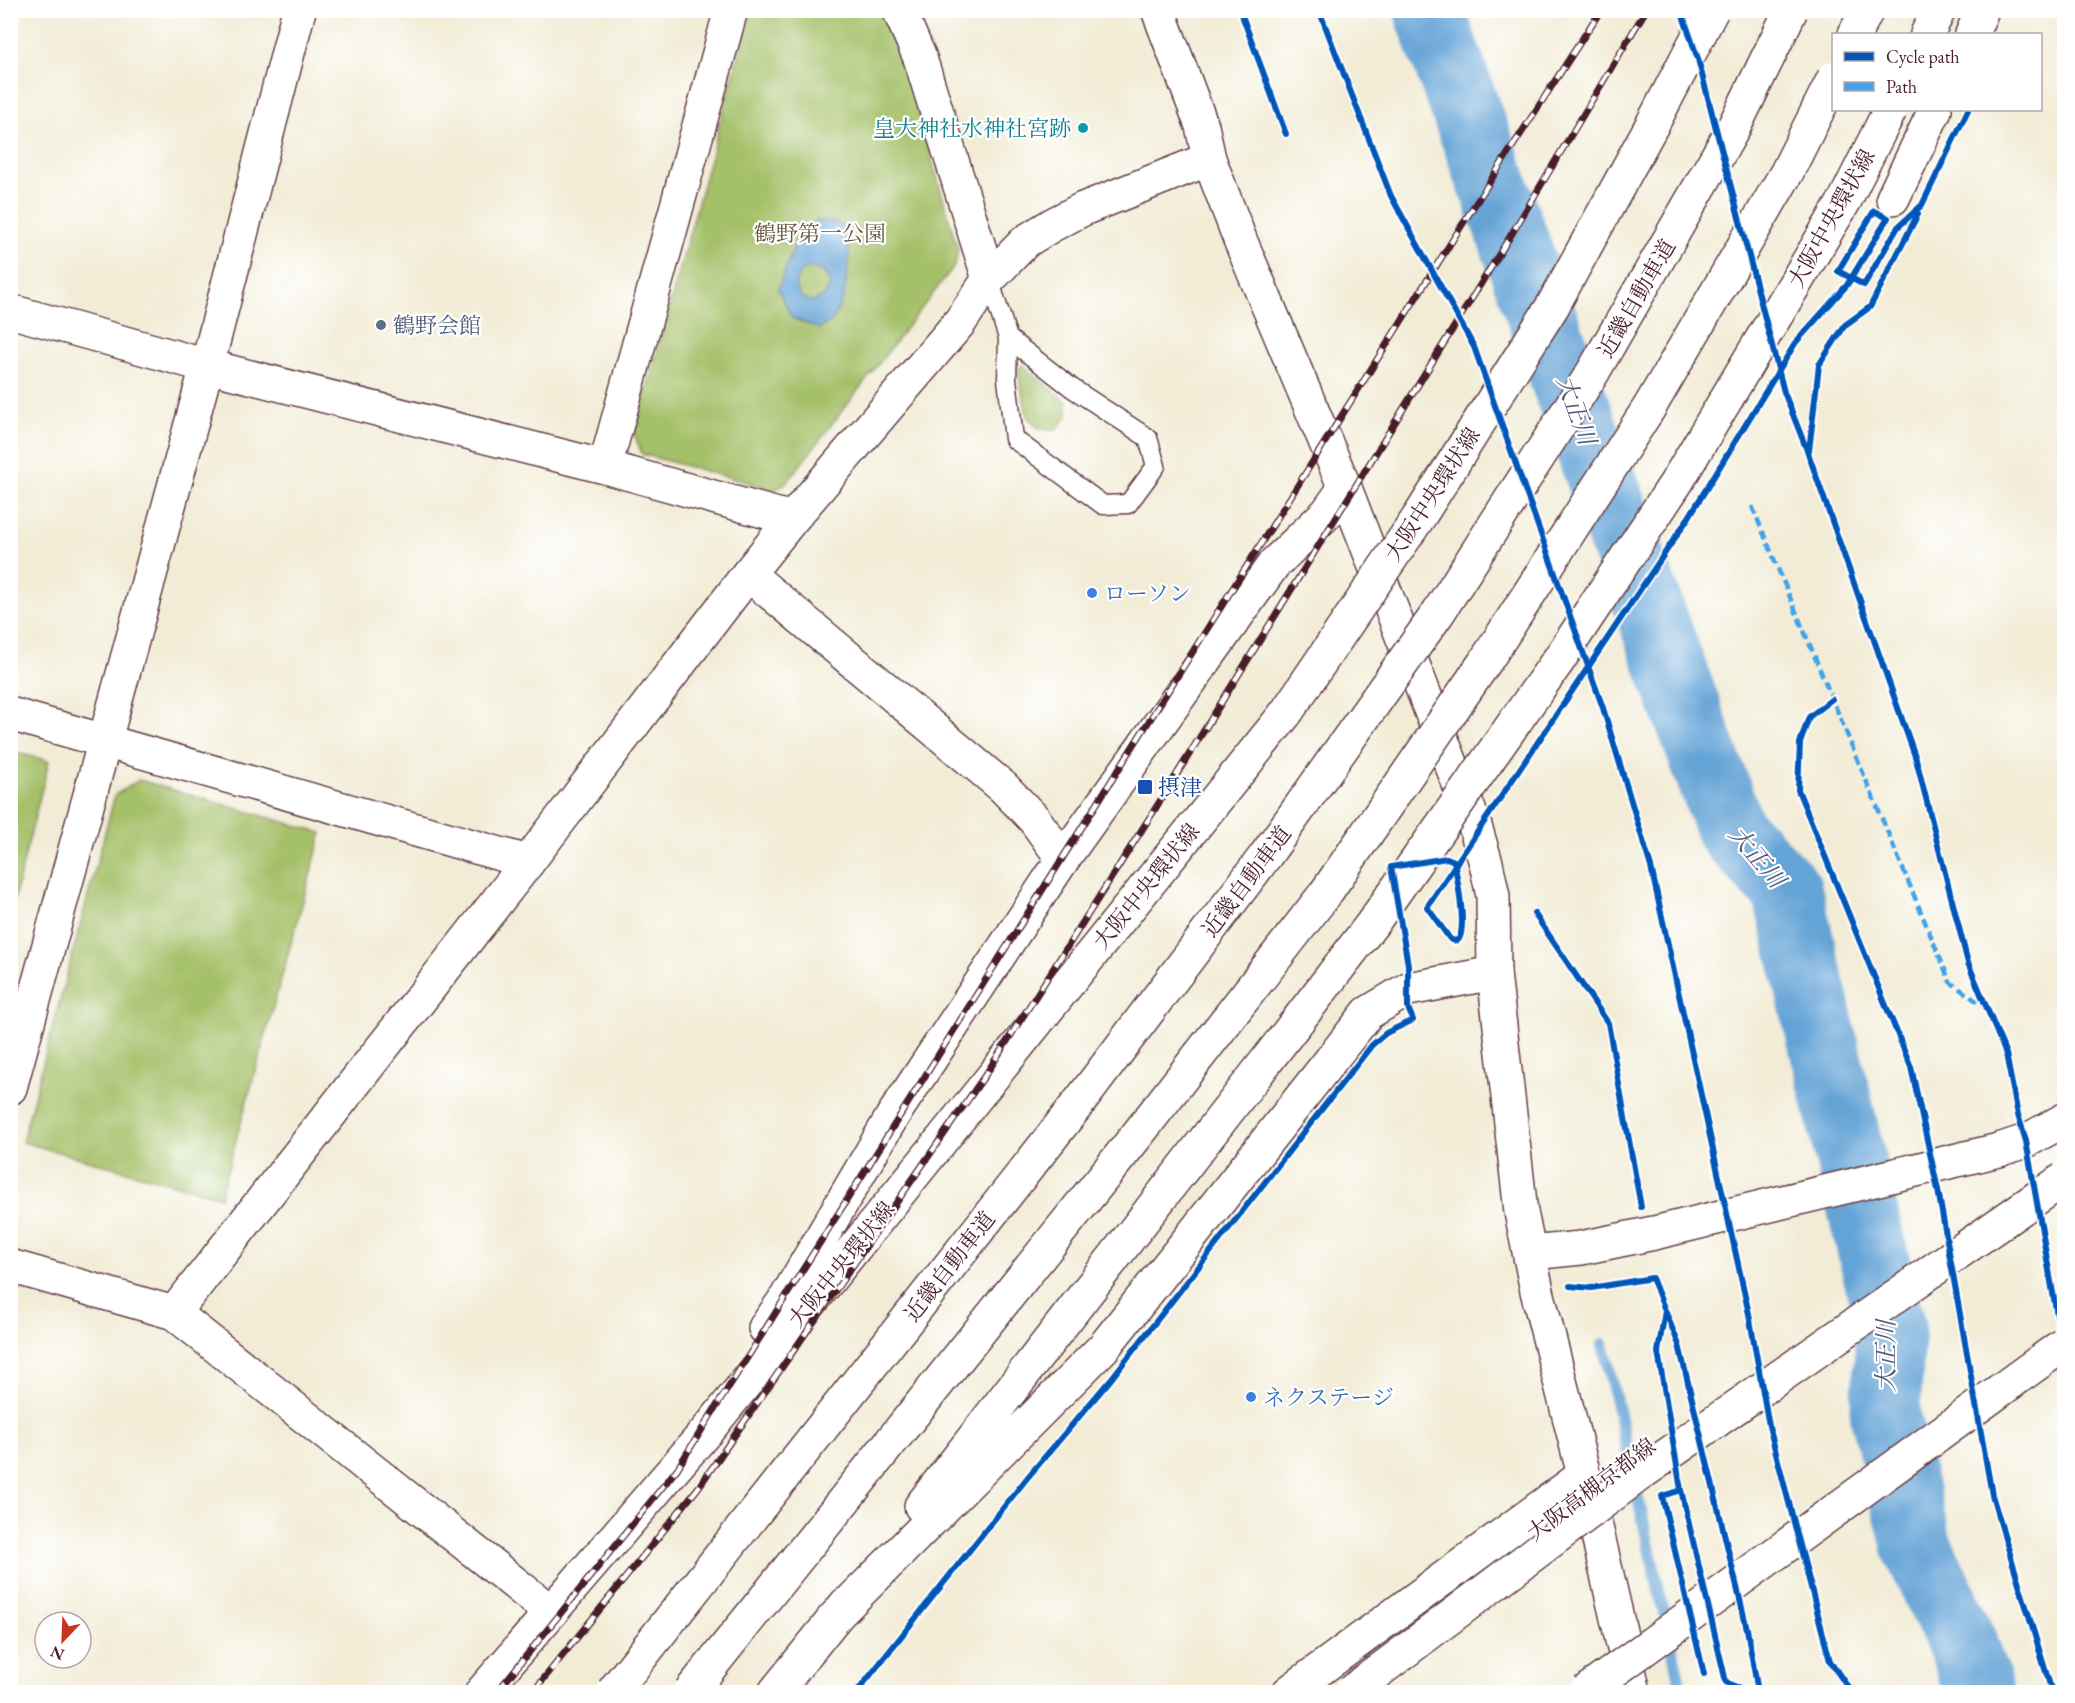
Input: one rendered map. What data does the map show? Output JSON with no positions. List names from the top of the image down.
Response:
{
  "streets": {
    "main road": ["大阪中央環状線", "近畿自動車道", "大阪高槻京都線"]
  },
  "water": ["大正川"],
  "parks": ["鶴野第一公園"],
  "places": {
    "other": [
      "皇大神社水神社宮跡",
      "鶴野会館",
      "ローソン",
      "ネクステージ"
    ],
    "transit": ["摂津"]
  },
  "legend": ["Cycle path", "Path"],
  "north": "bottom left"
}
